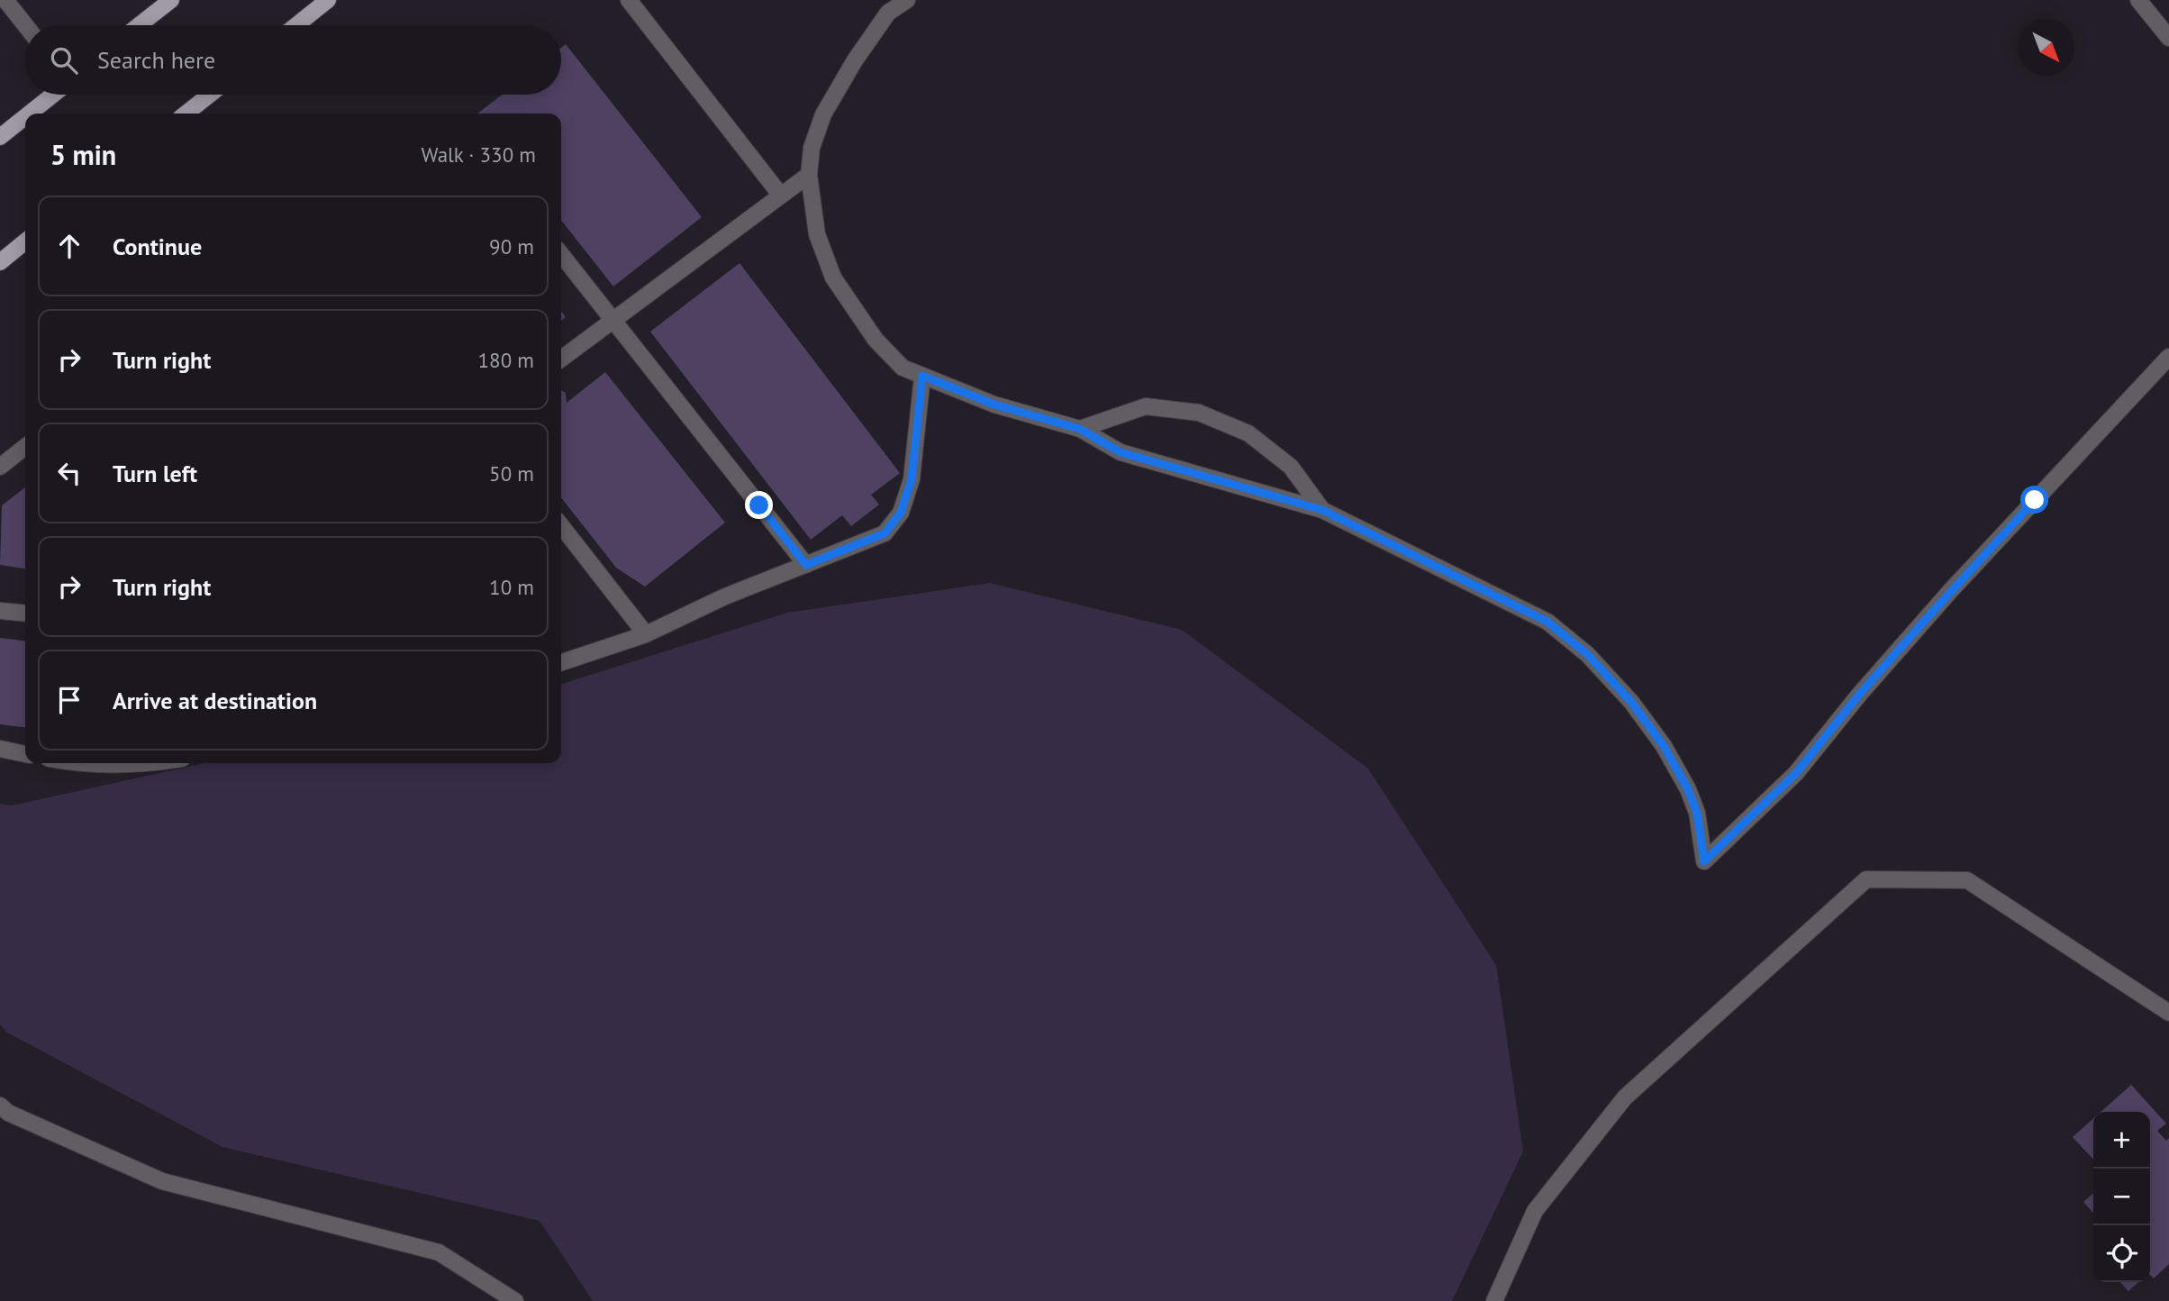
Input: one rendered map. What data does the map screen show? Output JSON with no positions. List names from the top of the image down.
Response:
{
  "north": "bottom right",
  "page": {
    "search": "Search here",
    "heading": ["5 min", "Walk · 330 m"],
    "list": [
      ["Continue", "90 m"],
      ["Turn right", "180 m"],
      ["Turn left", "50 m"],
      ["Turn right", "10 m"],
      "Arrive at destination"
    ],
    "map_buttons": ["+", "−"]
  }
}
